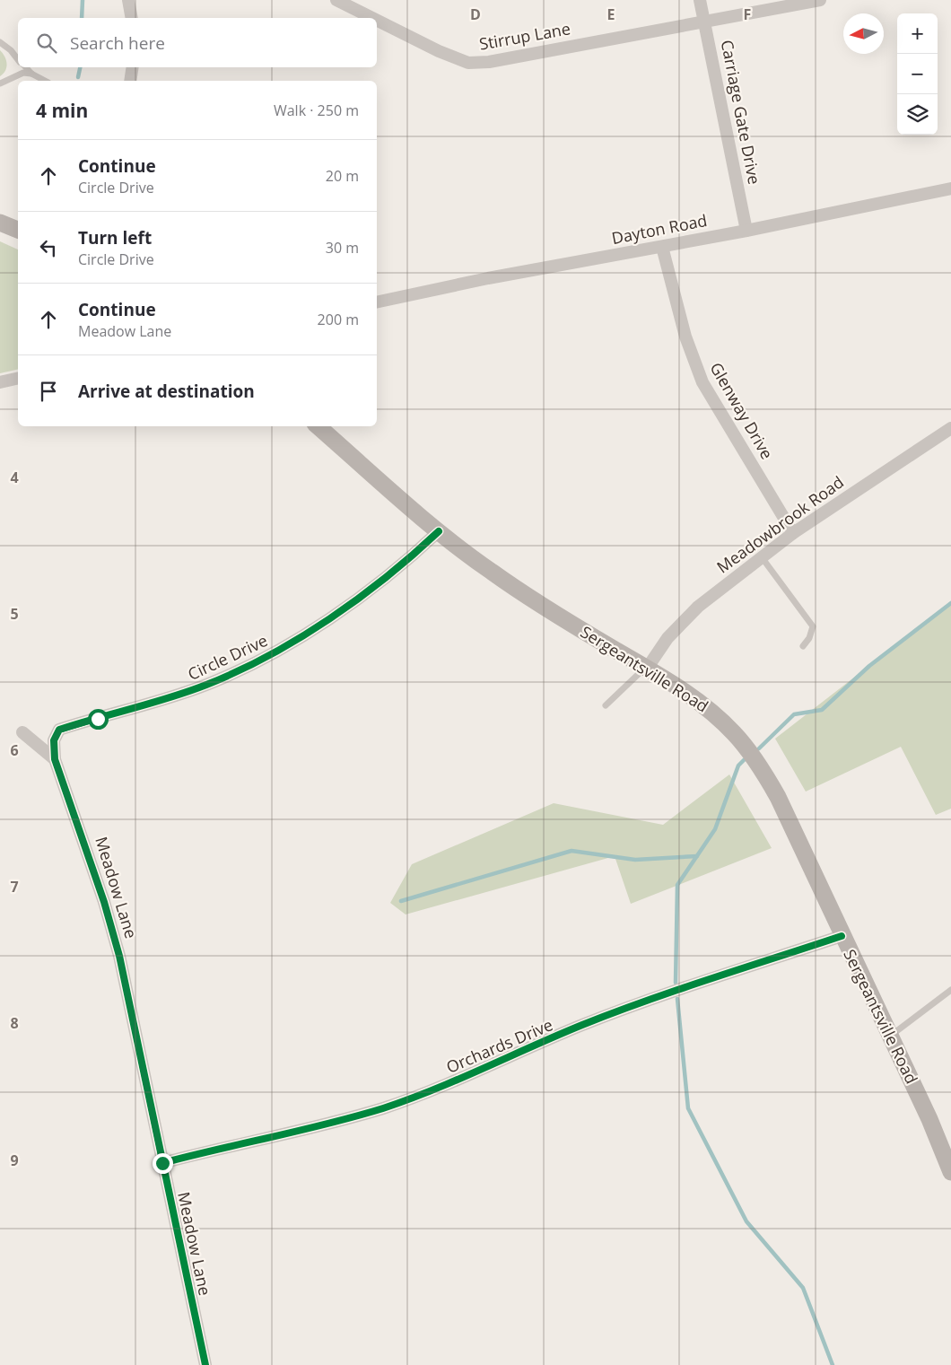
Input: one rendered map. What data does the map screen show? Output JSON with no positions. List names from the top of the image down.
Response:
{
  "streets": {
    "main road": ["Sergeantsville Road"],
    "street": [
      "Stirrup Lane",
      "Carriage Gate Drive",
      "Dayton Road",
      "Glenway Drive",
      "Meadowbrook Road",
      "Circle Drive",
      "Meadow Lane",
      "Orchards Drive"
    ]
  },
  "crossings": [
    ["Stirrup Lane", "Carriage Gate Drive"],
    ["Carriage Gate Drive", "Dayton Road"],
    ["Dayton Road", "Glenway Drive"],
    ["Glenway Drive", "Meadowbrook Road"],
    ["Meadowbrook Road", "Sergeantsville Road"],
    ["Circle Drive", "Sergeantsville Road"],
    ["Circle Drive", "Meadow Lane"],
    ["Sergeantsville Road", "Orchards Drive"],
    ["Meadow Lane", "Orchards Drive"]
  ],
  "north": "left",
  "page": {
    "map_buttons": ["+", "−"],
    "search": "Search here",
    "heading": ["4 min", "Walk · 250 m"],
    "list": [
      ["Continue", "Circle Drive", "20 m"],
      ["Turn left", "Circle Drive", "30 m"],
      ["Continue", "Meadow Lane", "200 m"],
      "Arrive at destination"
    ]
  },
  "grid": {
    "columns": ["D", "E", "F"],
    "rows": [
      "4",
      "5",
      "6",
      "7",
      "8",
      "9"
    ]
  }
}
